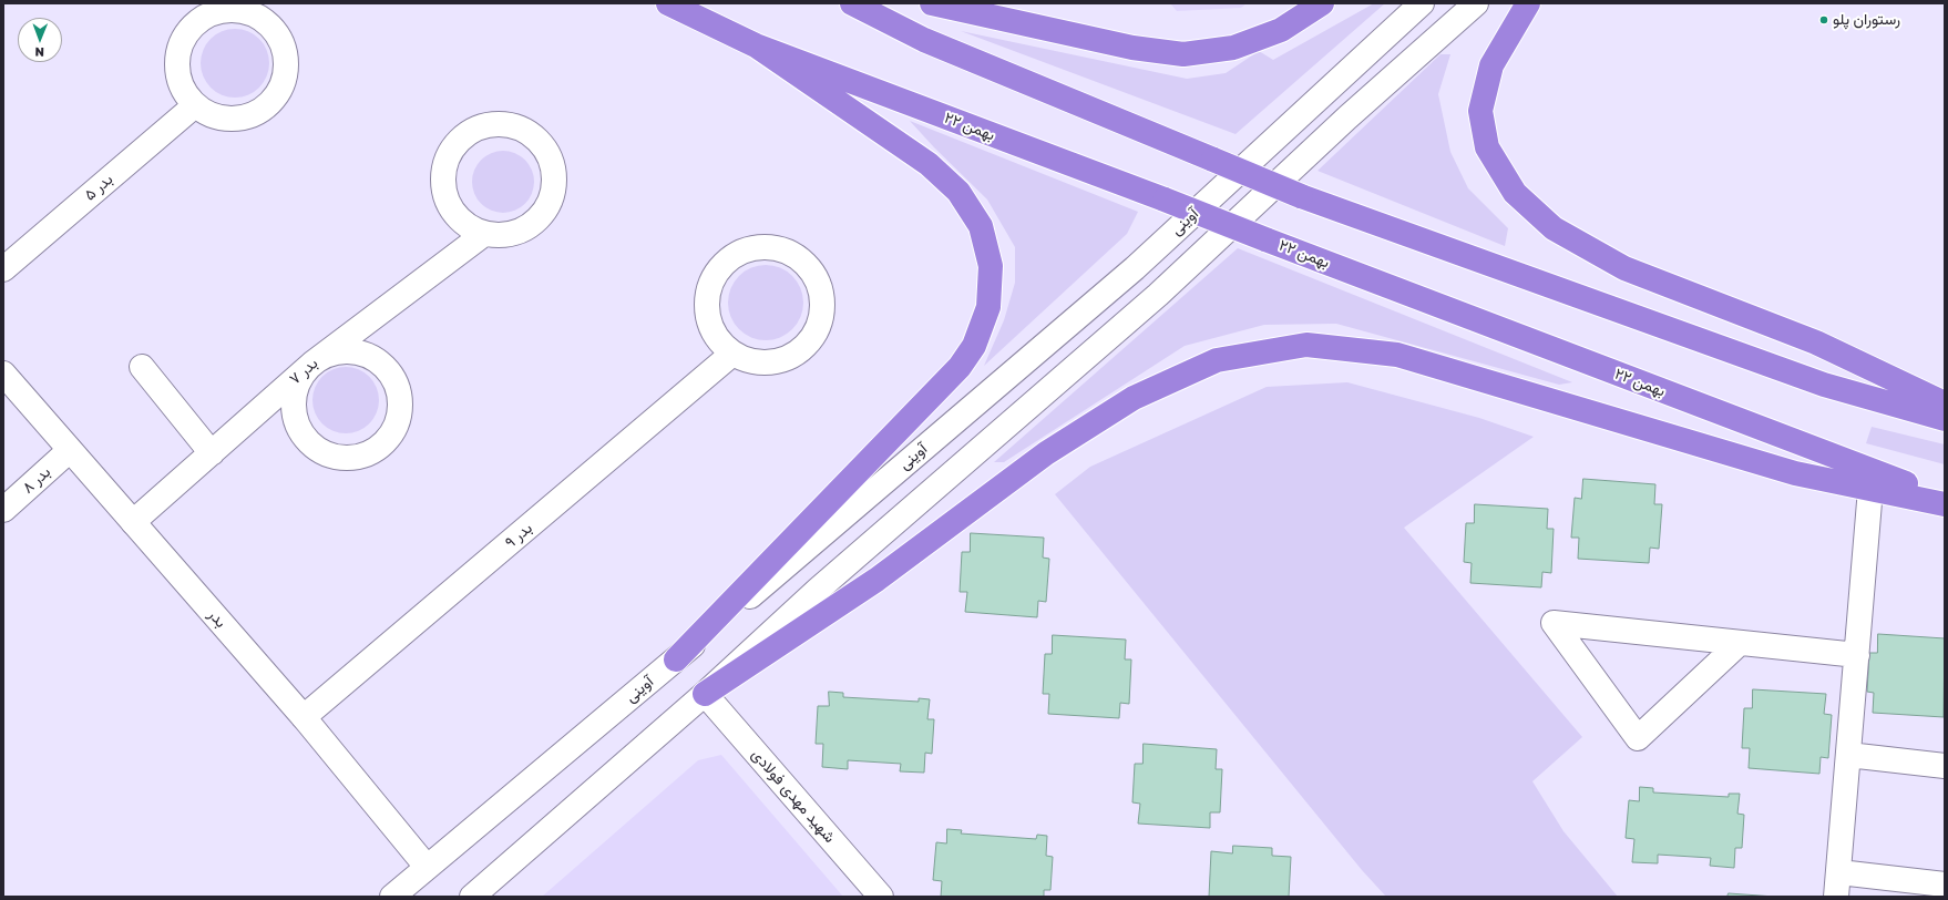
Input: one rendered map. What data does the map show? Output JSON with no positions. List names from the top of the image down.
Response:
{
  "streets": {
    "highway": ["۲۲ بهمن"],
    "street": [
      "بدر ۵",
      "آوینی",
      "بدر ۷",
      "بدر ۸",
      "بدر ۹",
      "بدر",
      "شهید مهدی فولادی"
    ]
  },
  "crossings": [
    ["آوینی", "بدر"],
    ["بدر ۷", "بدر"],
    ["بدر ۸", "بدر"],
    ["بدر ۹", "بدر"]
  ],
  "places": ["رستوران پلو"],
  "north": "bottom"
}
